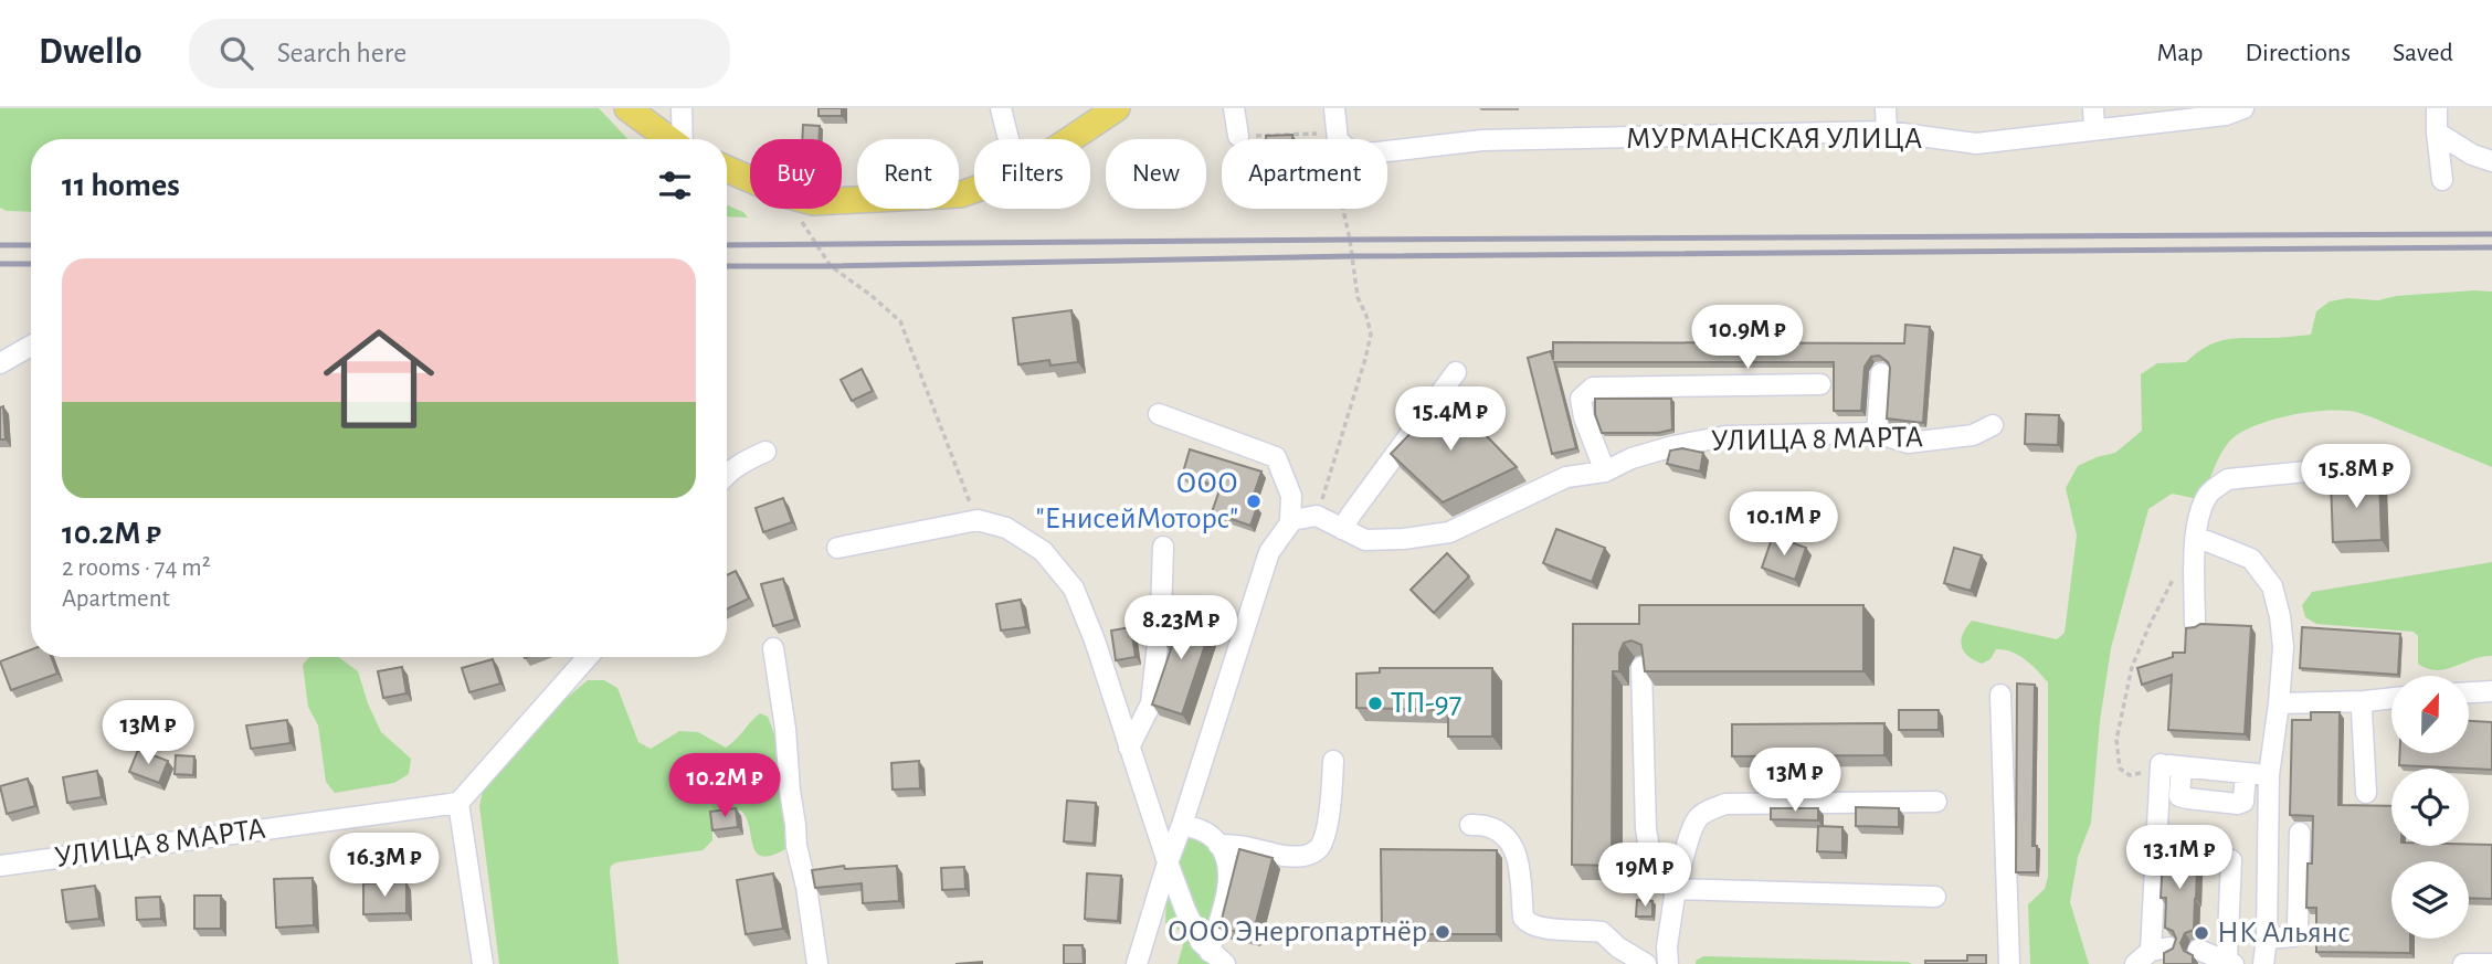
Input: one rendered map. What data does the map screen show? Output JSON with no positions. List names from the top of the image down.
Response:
{
  "streets": {
    "street": ["МУРМАНСКАЯ УЛИЦА", "УЛИЦА 8 МАРТА"]
  },
  "places": [
    "ООО \"ЕнисейМоторс\"",
    "ТП-97",
    "ООО Энергопартнёр",
    "НК Альянс"
  ],
  "north": "top",
  "page": {
    "header": "Dwello",
    "search": "Search here",
    "nav": ["Map", "Directions", "Saved"],
    "chip": [
      "Buy",
      "Rent",
      "Filters",
      "New",
      "Apartment"
    ],
    "heading": "11 homes",
    "list": [
      {
        "name": "10.2M ₽",
        "note": "2 rooms · 74 m² · Apartment"
      }
    ],
    "price": [
      "10.9M ₽",
      "15.4M ₽",
      "15.8M ₽",
      "10.1M ₽",
      "8.23M ₽",
      "13M ₽",
      "13M ₽",
      "10.2M ₽",
      "13.1M ₽",
      "16.3M ₽",
      "19M ₽"
    ]
  }
}
